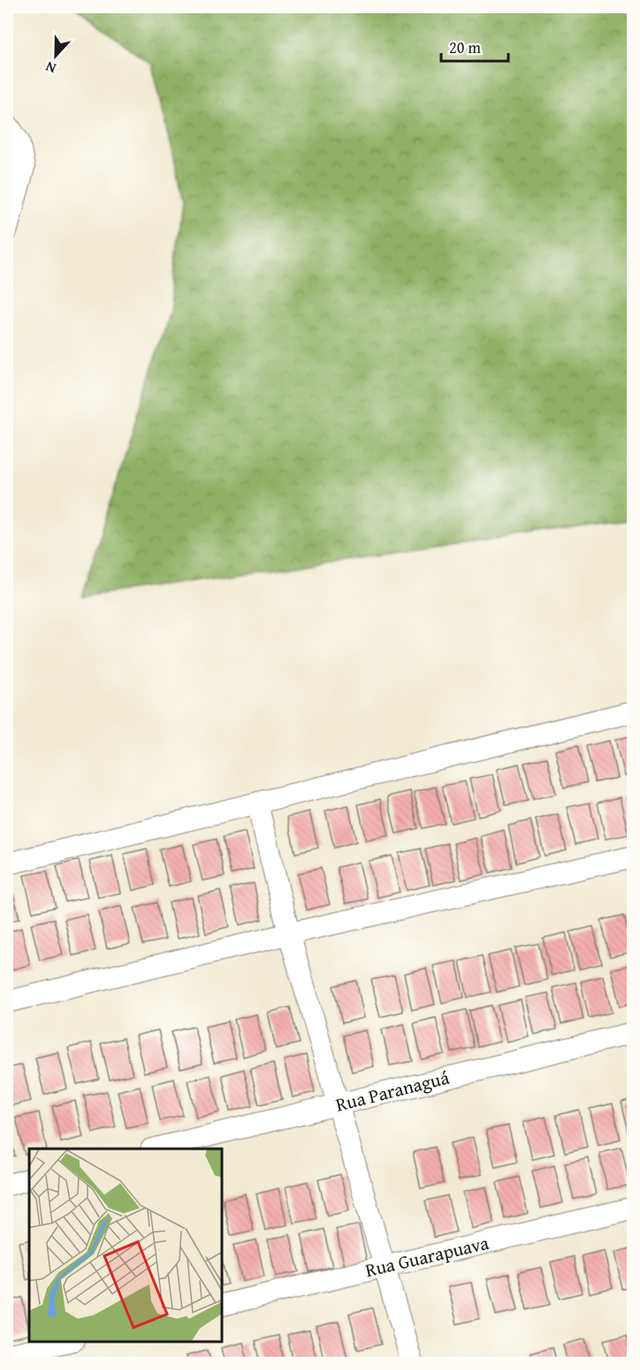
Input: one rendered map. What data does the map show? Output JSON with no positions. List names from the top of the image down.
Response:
{
  "streets": {
    "street": ["Rua Paranaguá", "Rua Guarapuava"]
  },
  "scale_bar": "20 m",
  "north": "bottom"
}
